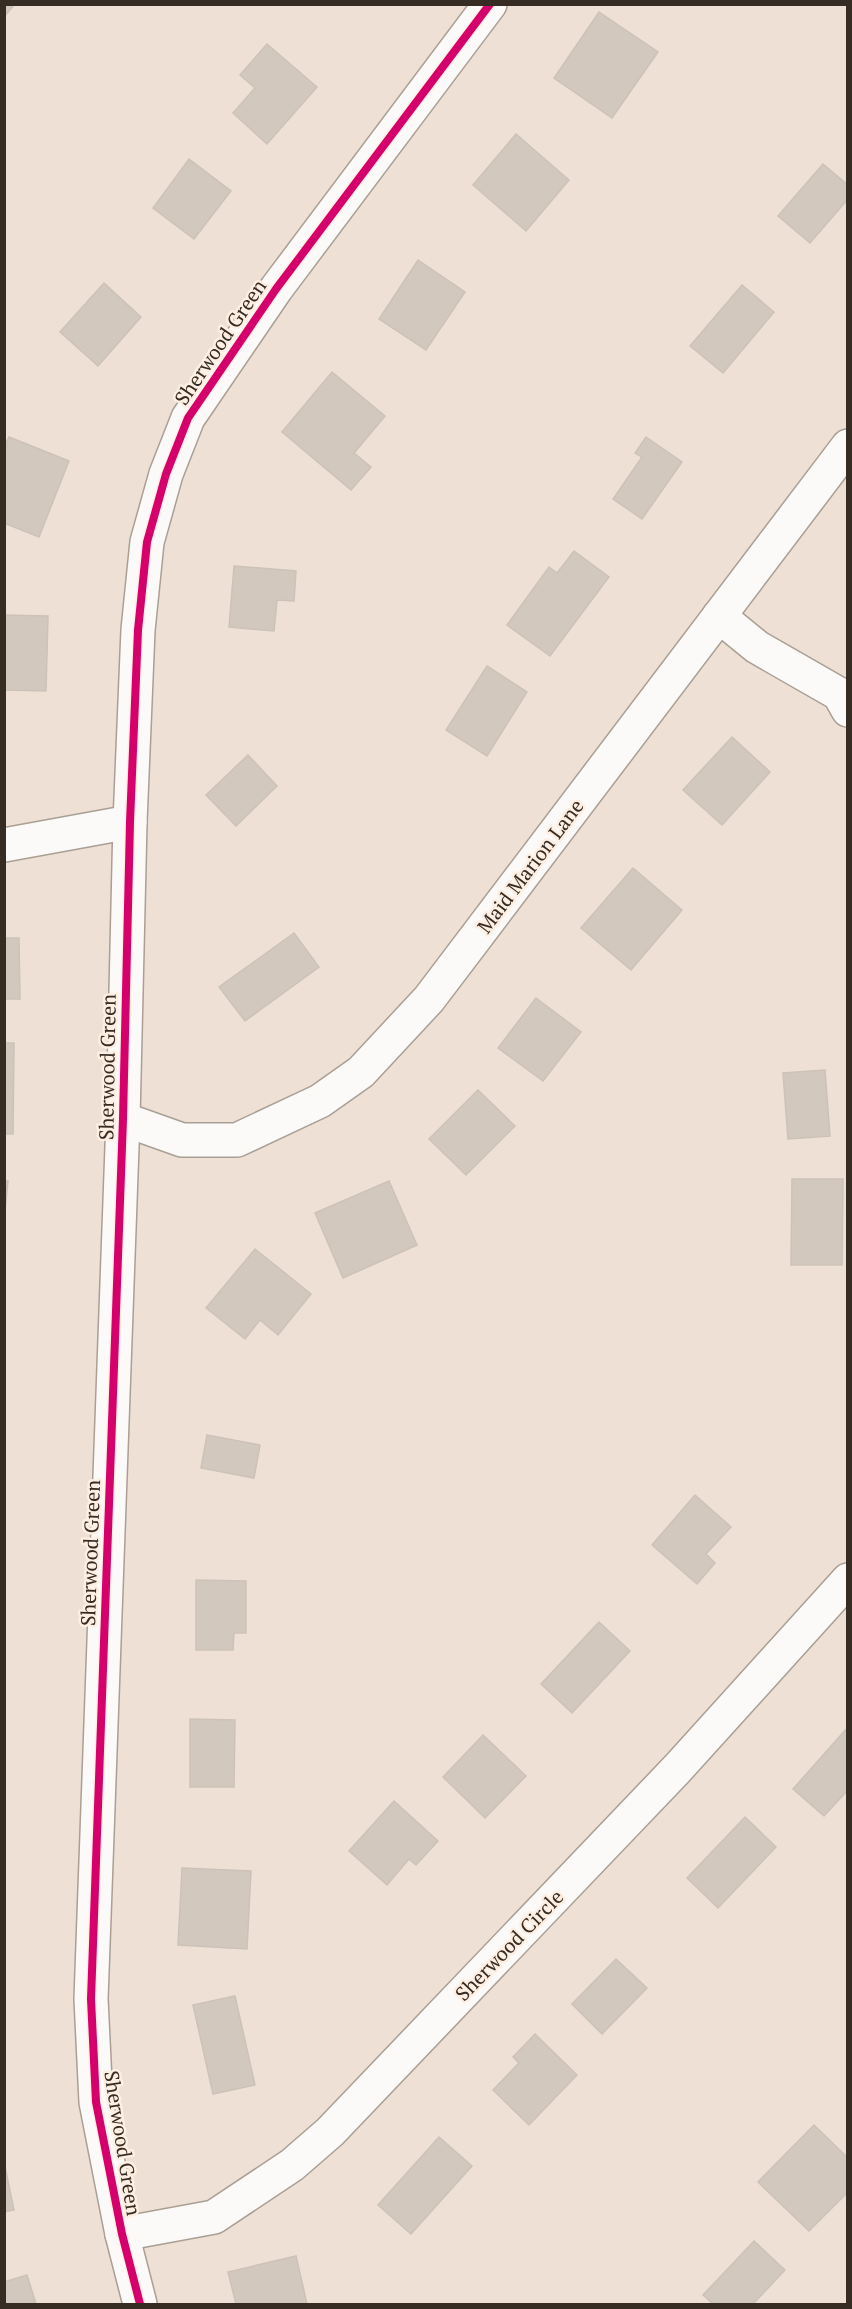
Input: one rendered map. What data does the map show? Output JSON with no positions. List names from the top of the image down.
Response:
{
  "streets": {
    "street": ["Sherwood Green", "Maid Marion Lane", "Sherwood Circle"]
  },
  "crossings": [
    ["Sherwood Green", "Maid Marion Lane"],
    ["Sherwood Green", "Sherwood Circle"]
  ]
}
